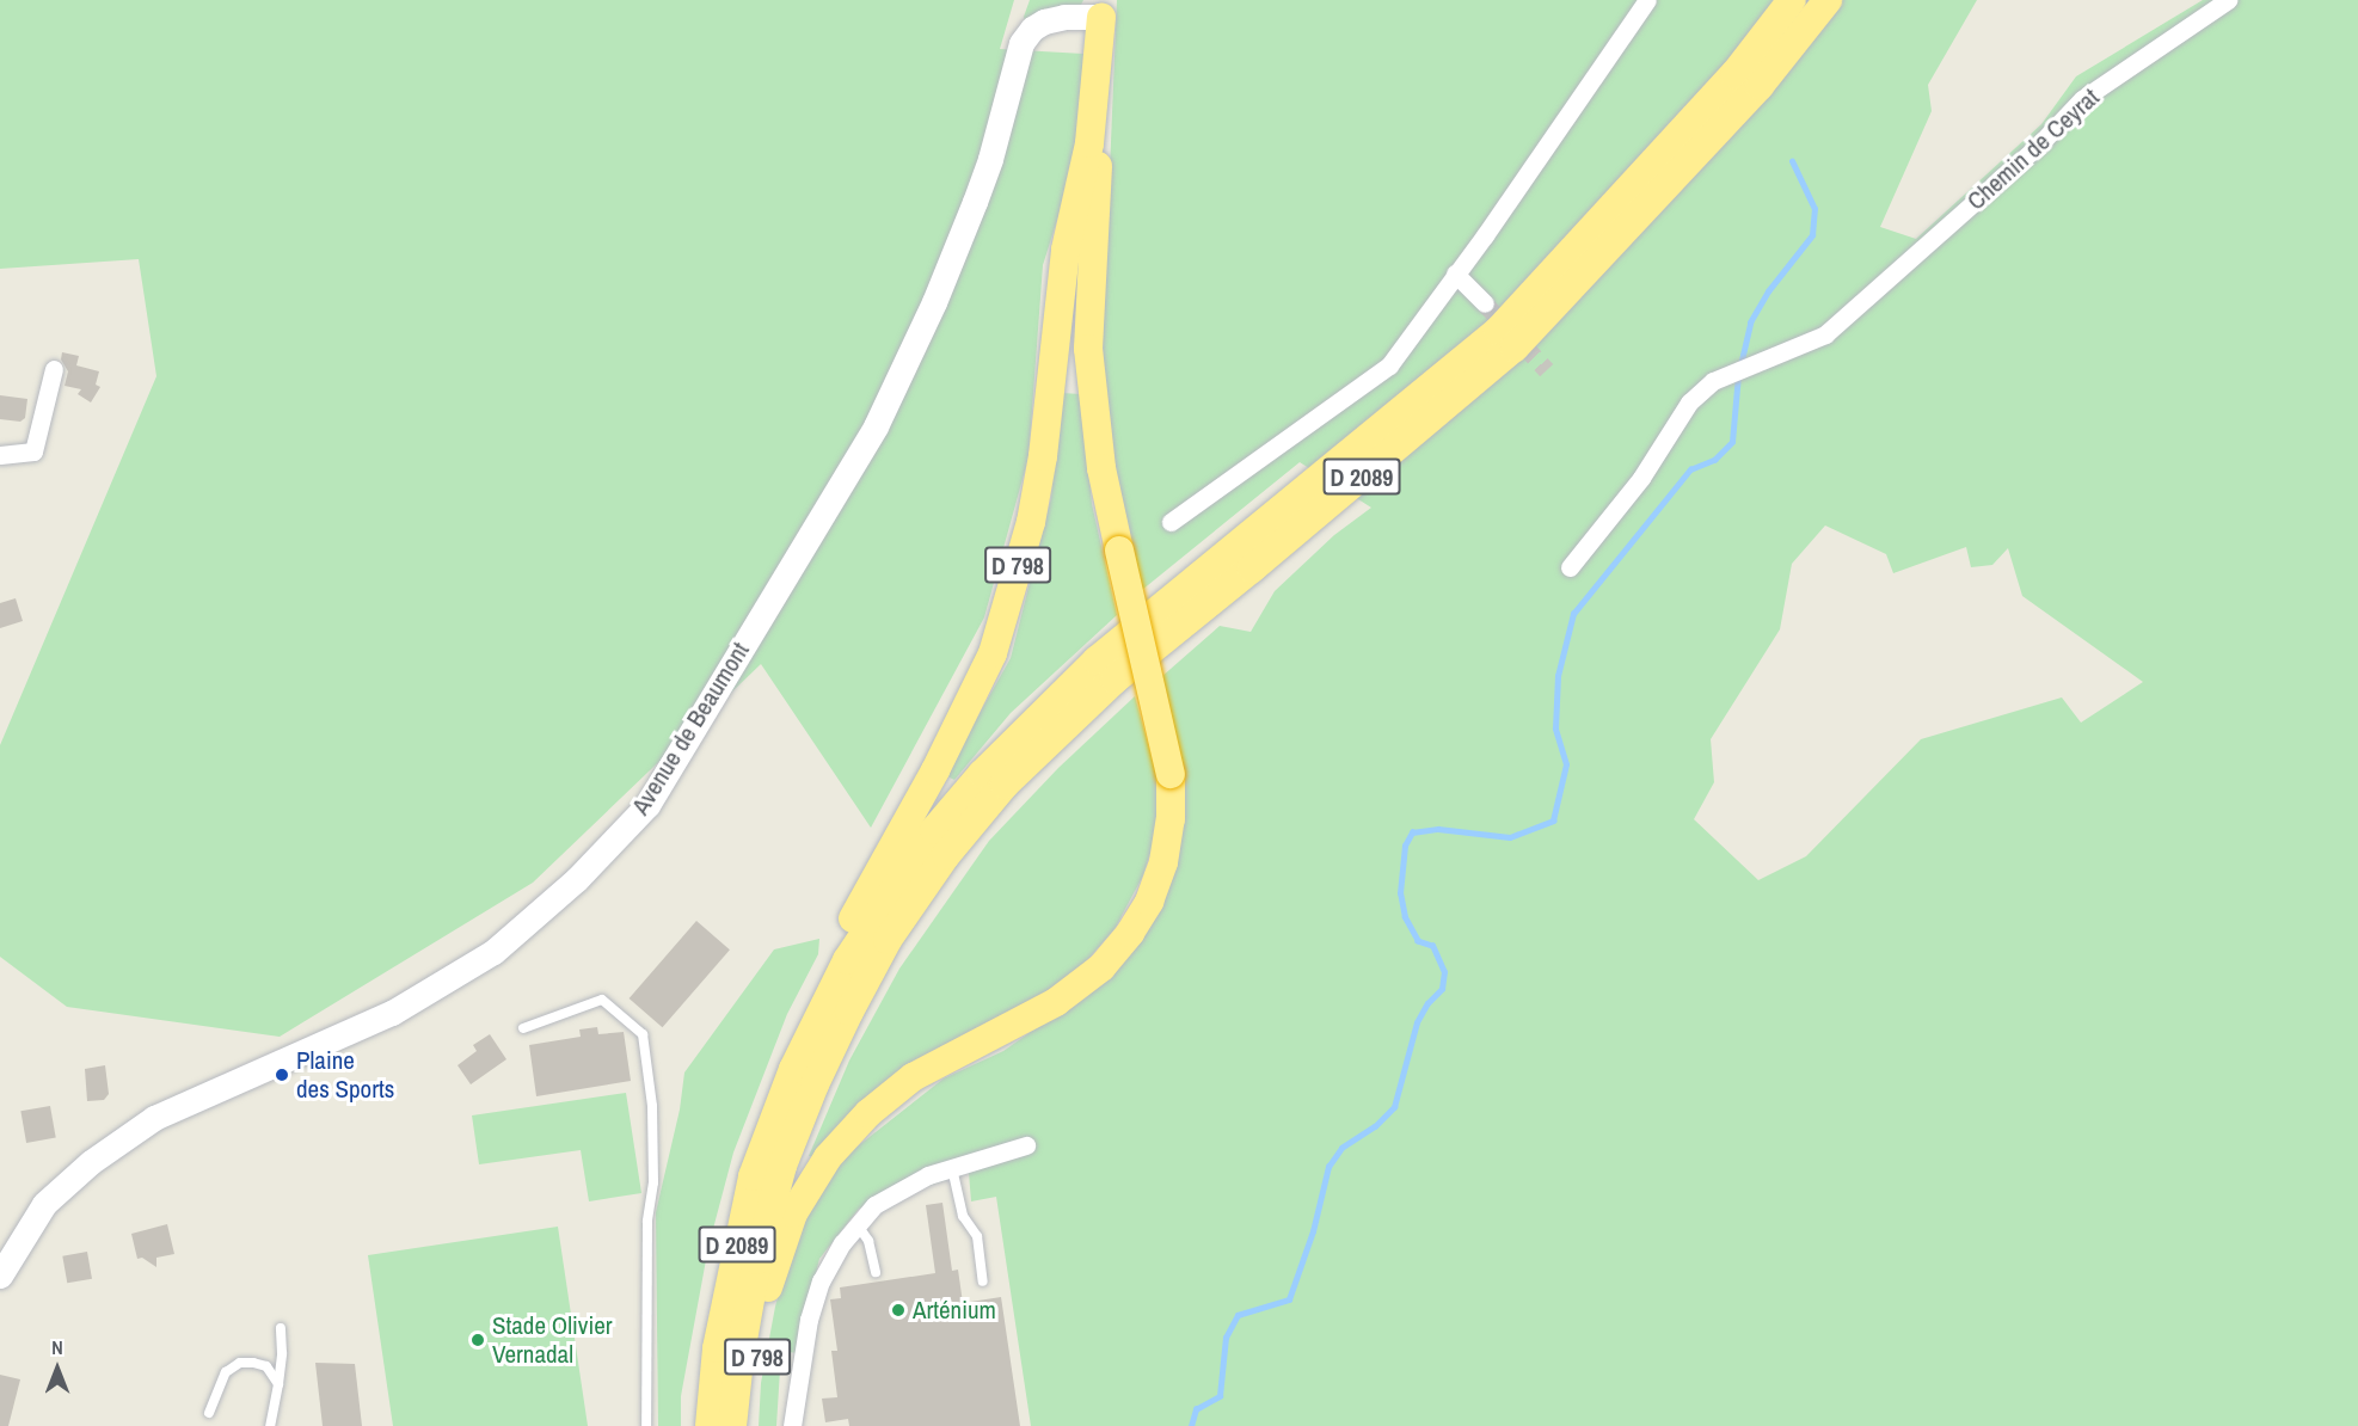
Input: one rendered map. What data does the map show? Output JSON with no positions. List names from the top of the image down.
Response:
{
  "streets": {
    "highway": ["D 2089", "D 798"],
    "main road": ["Avenue de Beaumont"],
    "street": ["Chemin de Ceyrat"]
  },
  "crossings": [
    ["D 2089", "D 798"],
    ["D 798", "Avenue de Beaumont"]
  ],
  "places": ["Plaine des Sports", "Arténium", "Stade Olivier Vernadal"],
  "north": "top"
}
